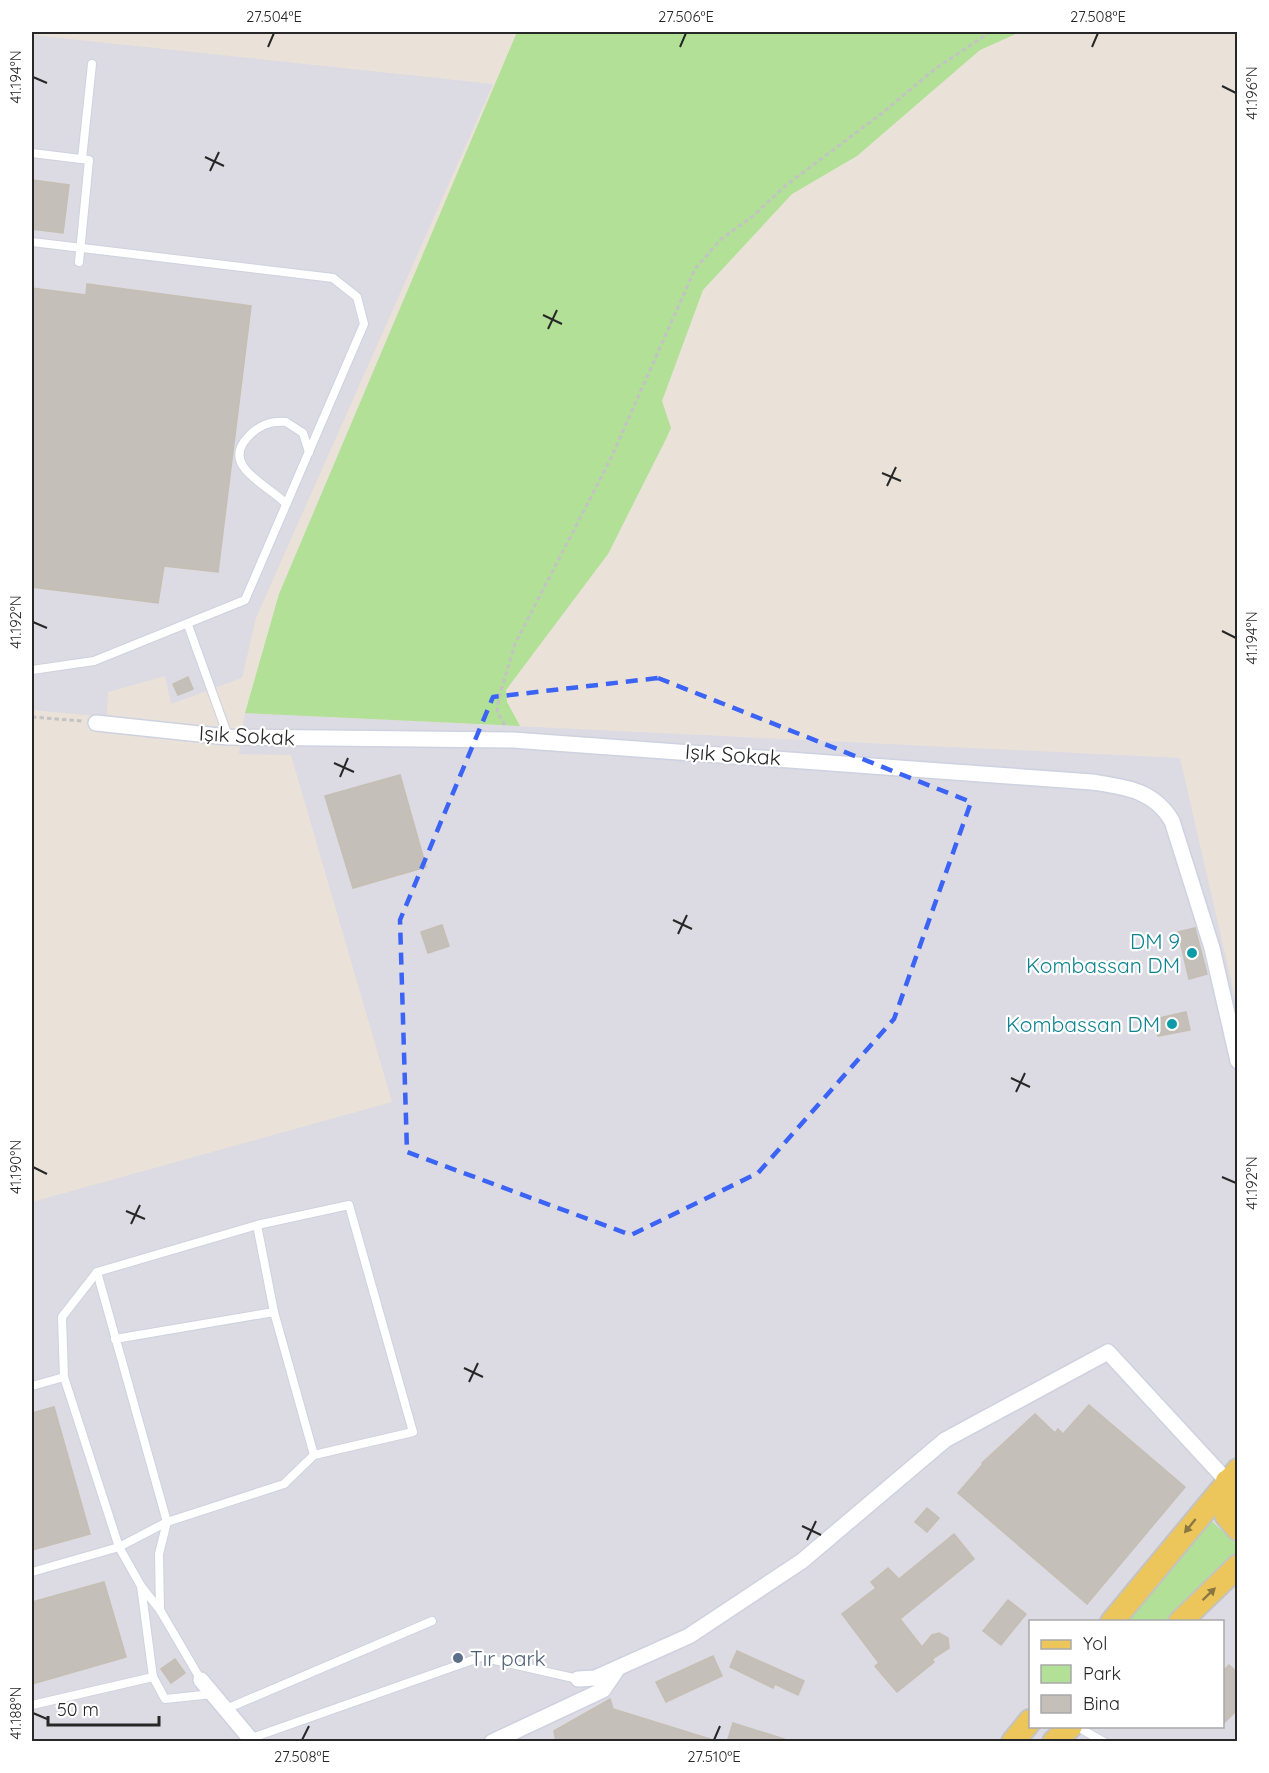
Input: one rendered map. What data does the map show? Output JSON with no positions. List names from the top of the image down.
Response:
{
  "streets": {
    "street": ["Işık Sokak"]
  },
  "places": ["DM 9 Kombassan DM", "Kombassan DM", "Tır park"],
  "legend": ["Yol", "Park", "Bina"],
  "scale_bar": "50 m",
  "coordinates": [
    "27.504°E",
    "27.506°E",
    "27.508°E",
    "41.194°N",
    "41.196°N",
    "41.192°N",
    "41.190°N",
    "41.188°N",
    "27.510°E"
  ]
}
